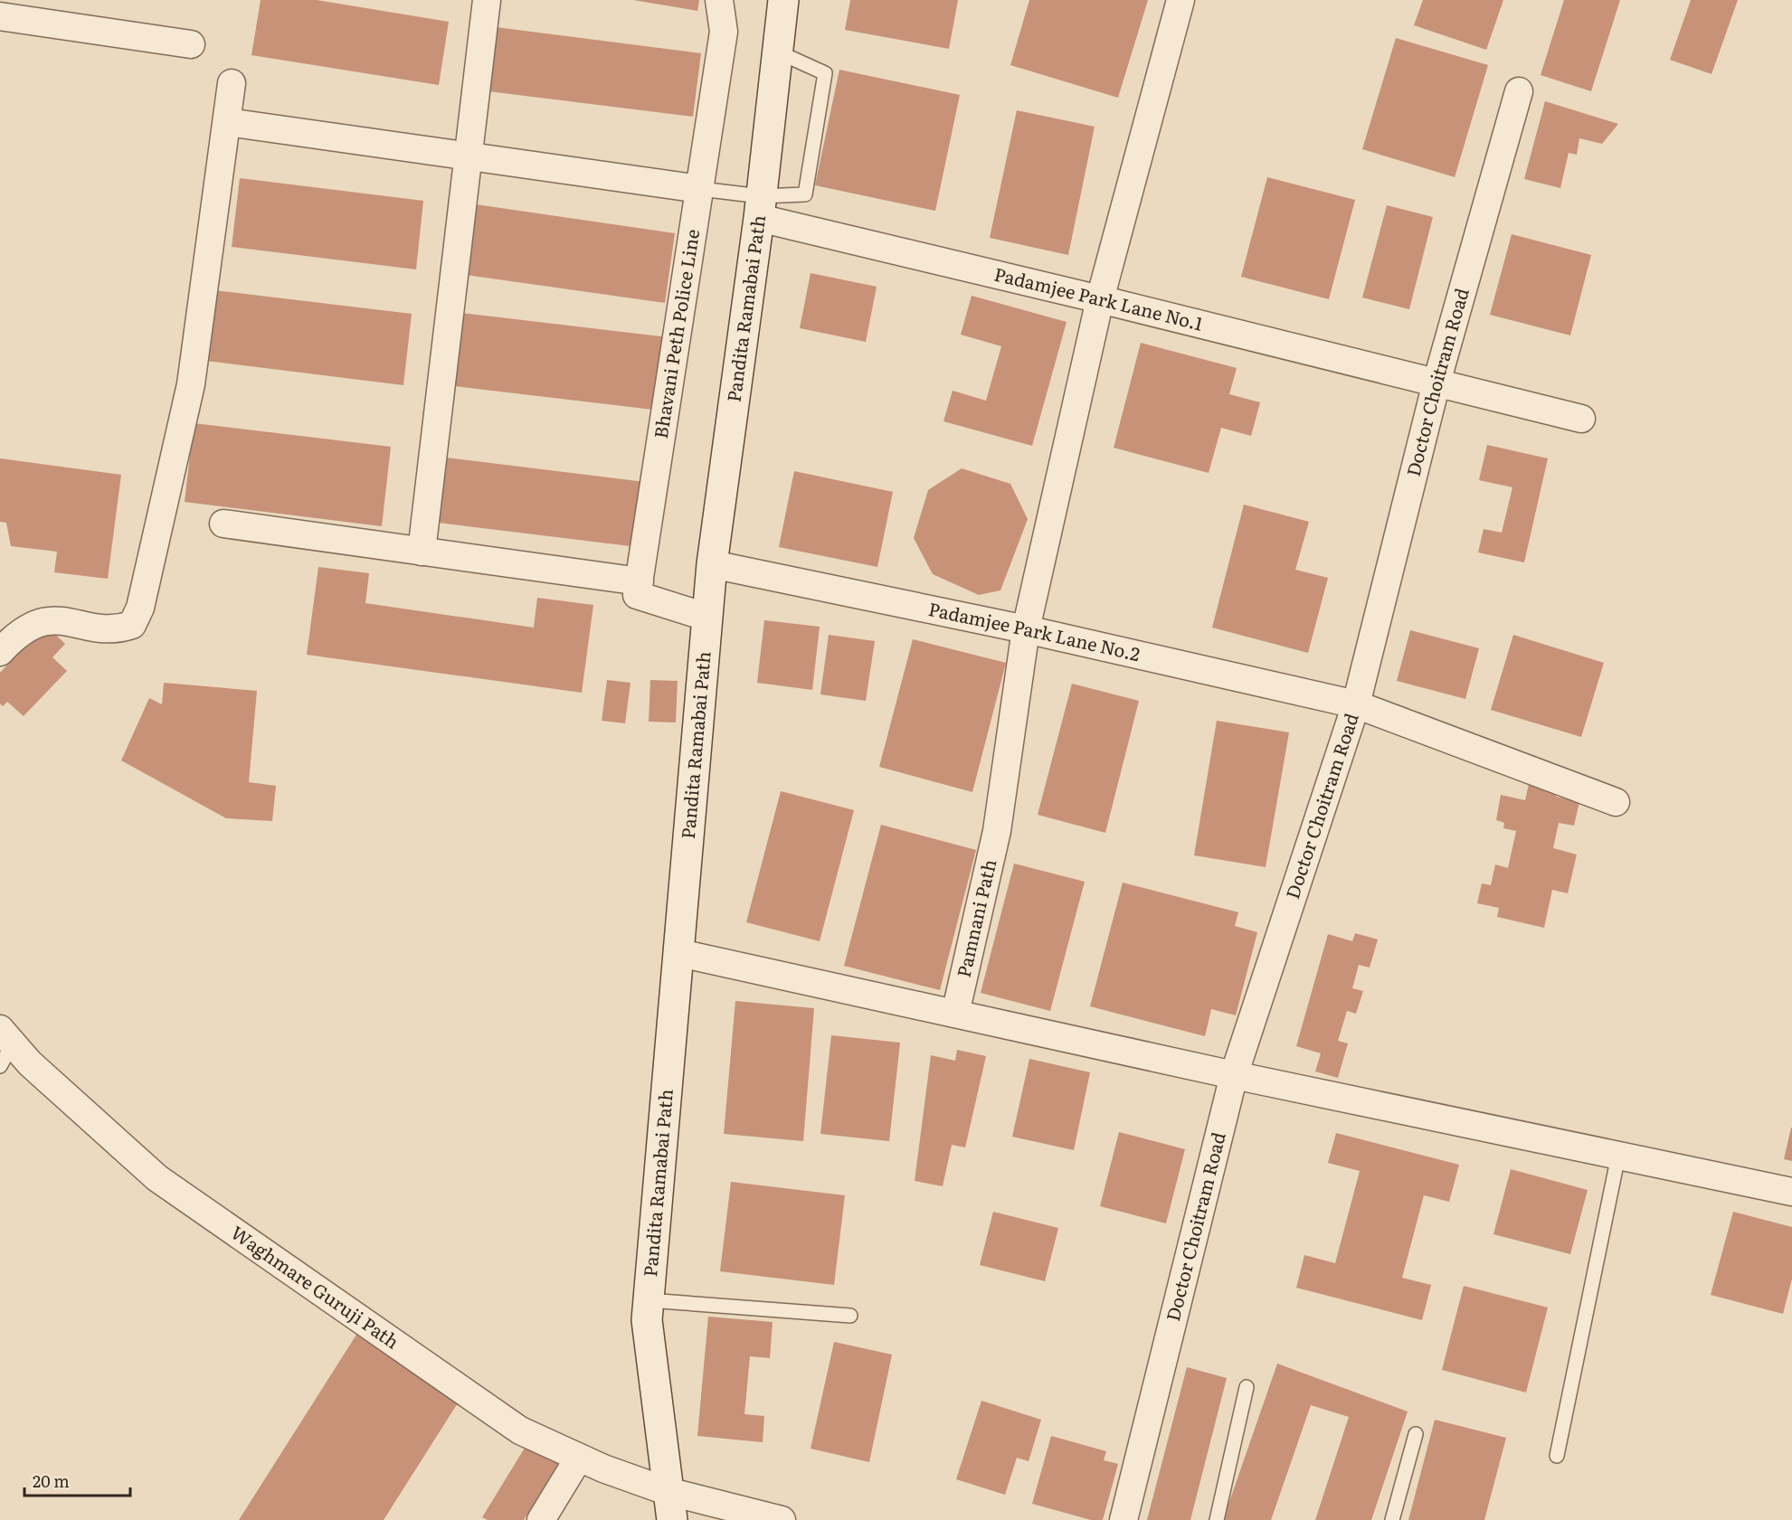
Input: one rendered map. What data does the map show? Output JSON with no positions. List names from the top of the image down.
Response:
{
  "streets": {
    "street": [
      "Padamjee Park Lane No.1",
      "Pandita Ramabai Path",
      "Bhavani Peth Police Line",
      "Doctor Choitram Road",
      "Padamjee Park Lane No.2",
      "Pamnani Path",
      "Waghmare Guruji Path"
    ]
  },
  "crossings": [
    ["Padamjee Park Lane No.1", "Pandita Ramabai Path"],
    ["Padamjee Park Lane No.1", "Doctor Choitram Road"],
    ["Padamjee Park Lane No.1", "Pamnani Path"],
    ["Pandita Ramabai Path", "Padamjee Park Lane No.2"],
    ["Pandita Ramabai Path", "Waghmare Guruji Path"],
    ["Doctor Choitram Road", "Padamjee Park Lane No.2"],
    ["Padamjee Park Lane No.2", "Pamnani Path"]
  ],
  "scale_bar": "20 m"
}
